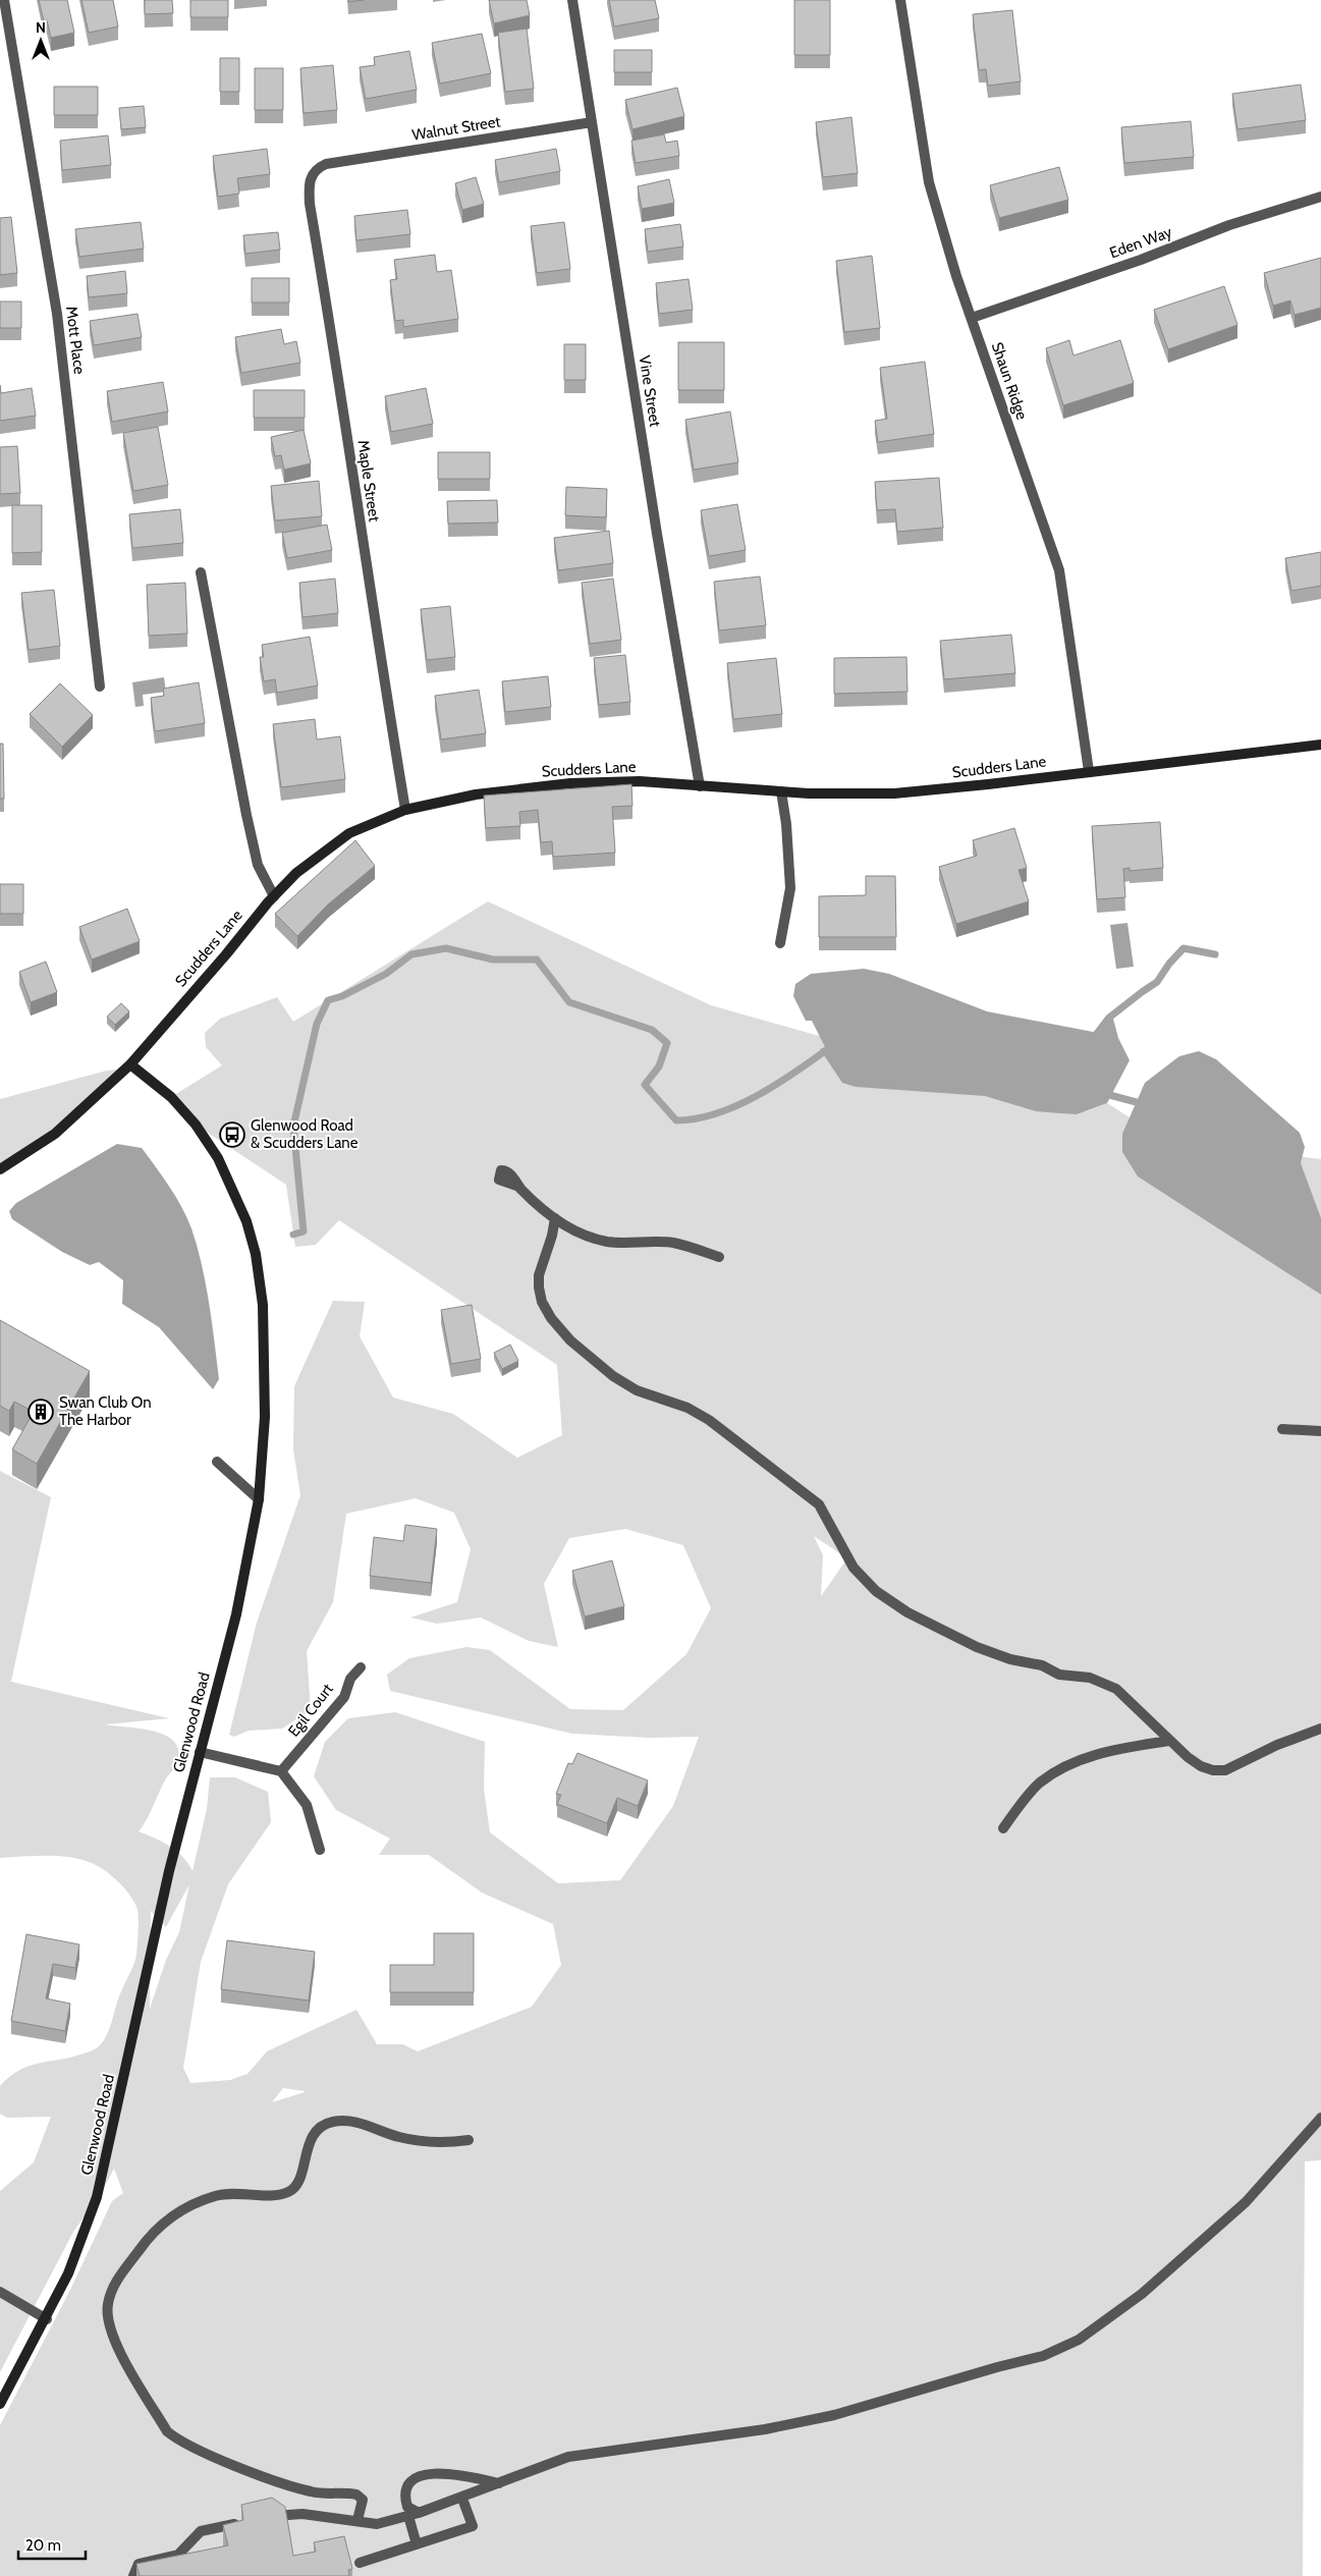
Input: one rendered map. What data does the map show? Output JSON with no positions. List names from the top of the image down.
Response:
{
  "streets": {
    "main road": ["Scudders Lane", "Glenwood Road"],
    "street": [
      "Walnut Street",
      "Eden Way",
      "Mott Place",
      "Shaun Ridge",
      "Vine Street",
      "Maple Street",
      "Egil Court"
    ]
  },
  "crossings": [
    ["Walnut Street", "Vine Street"],
    ["Walnut Street", "Maple Street"],
    ["Eden Way", "Shaun Ridge"],
    ["Shaun Ridge", "Scudders Lane"],
    ["Vine Street", "Scudders Lane"],
    ["Maple Street", "Scudders Lane"],
    ["Scudders Lane", "Glenwood Road"]
  ],
  "places": {
    "bus stop": ["Glenwood Road & Scudders Lane"],
    "building": ["Swan Club On The Harbor"]
  },
  "scale_bar": "20 m",
  "north": "top"
}
